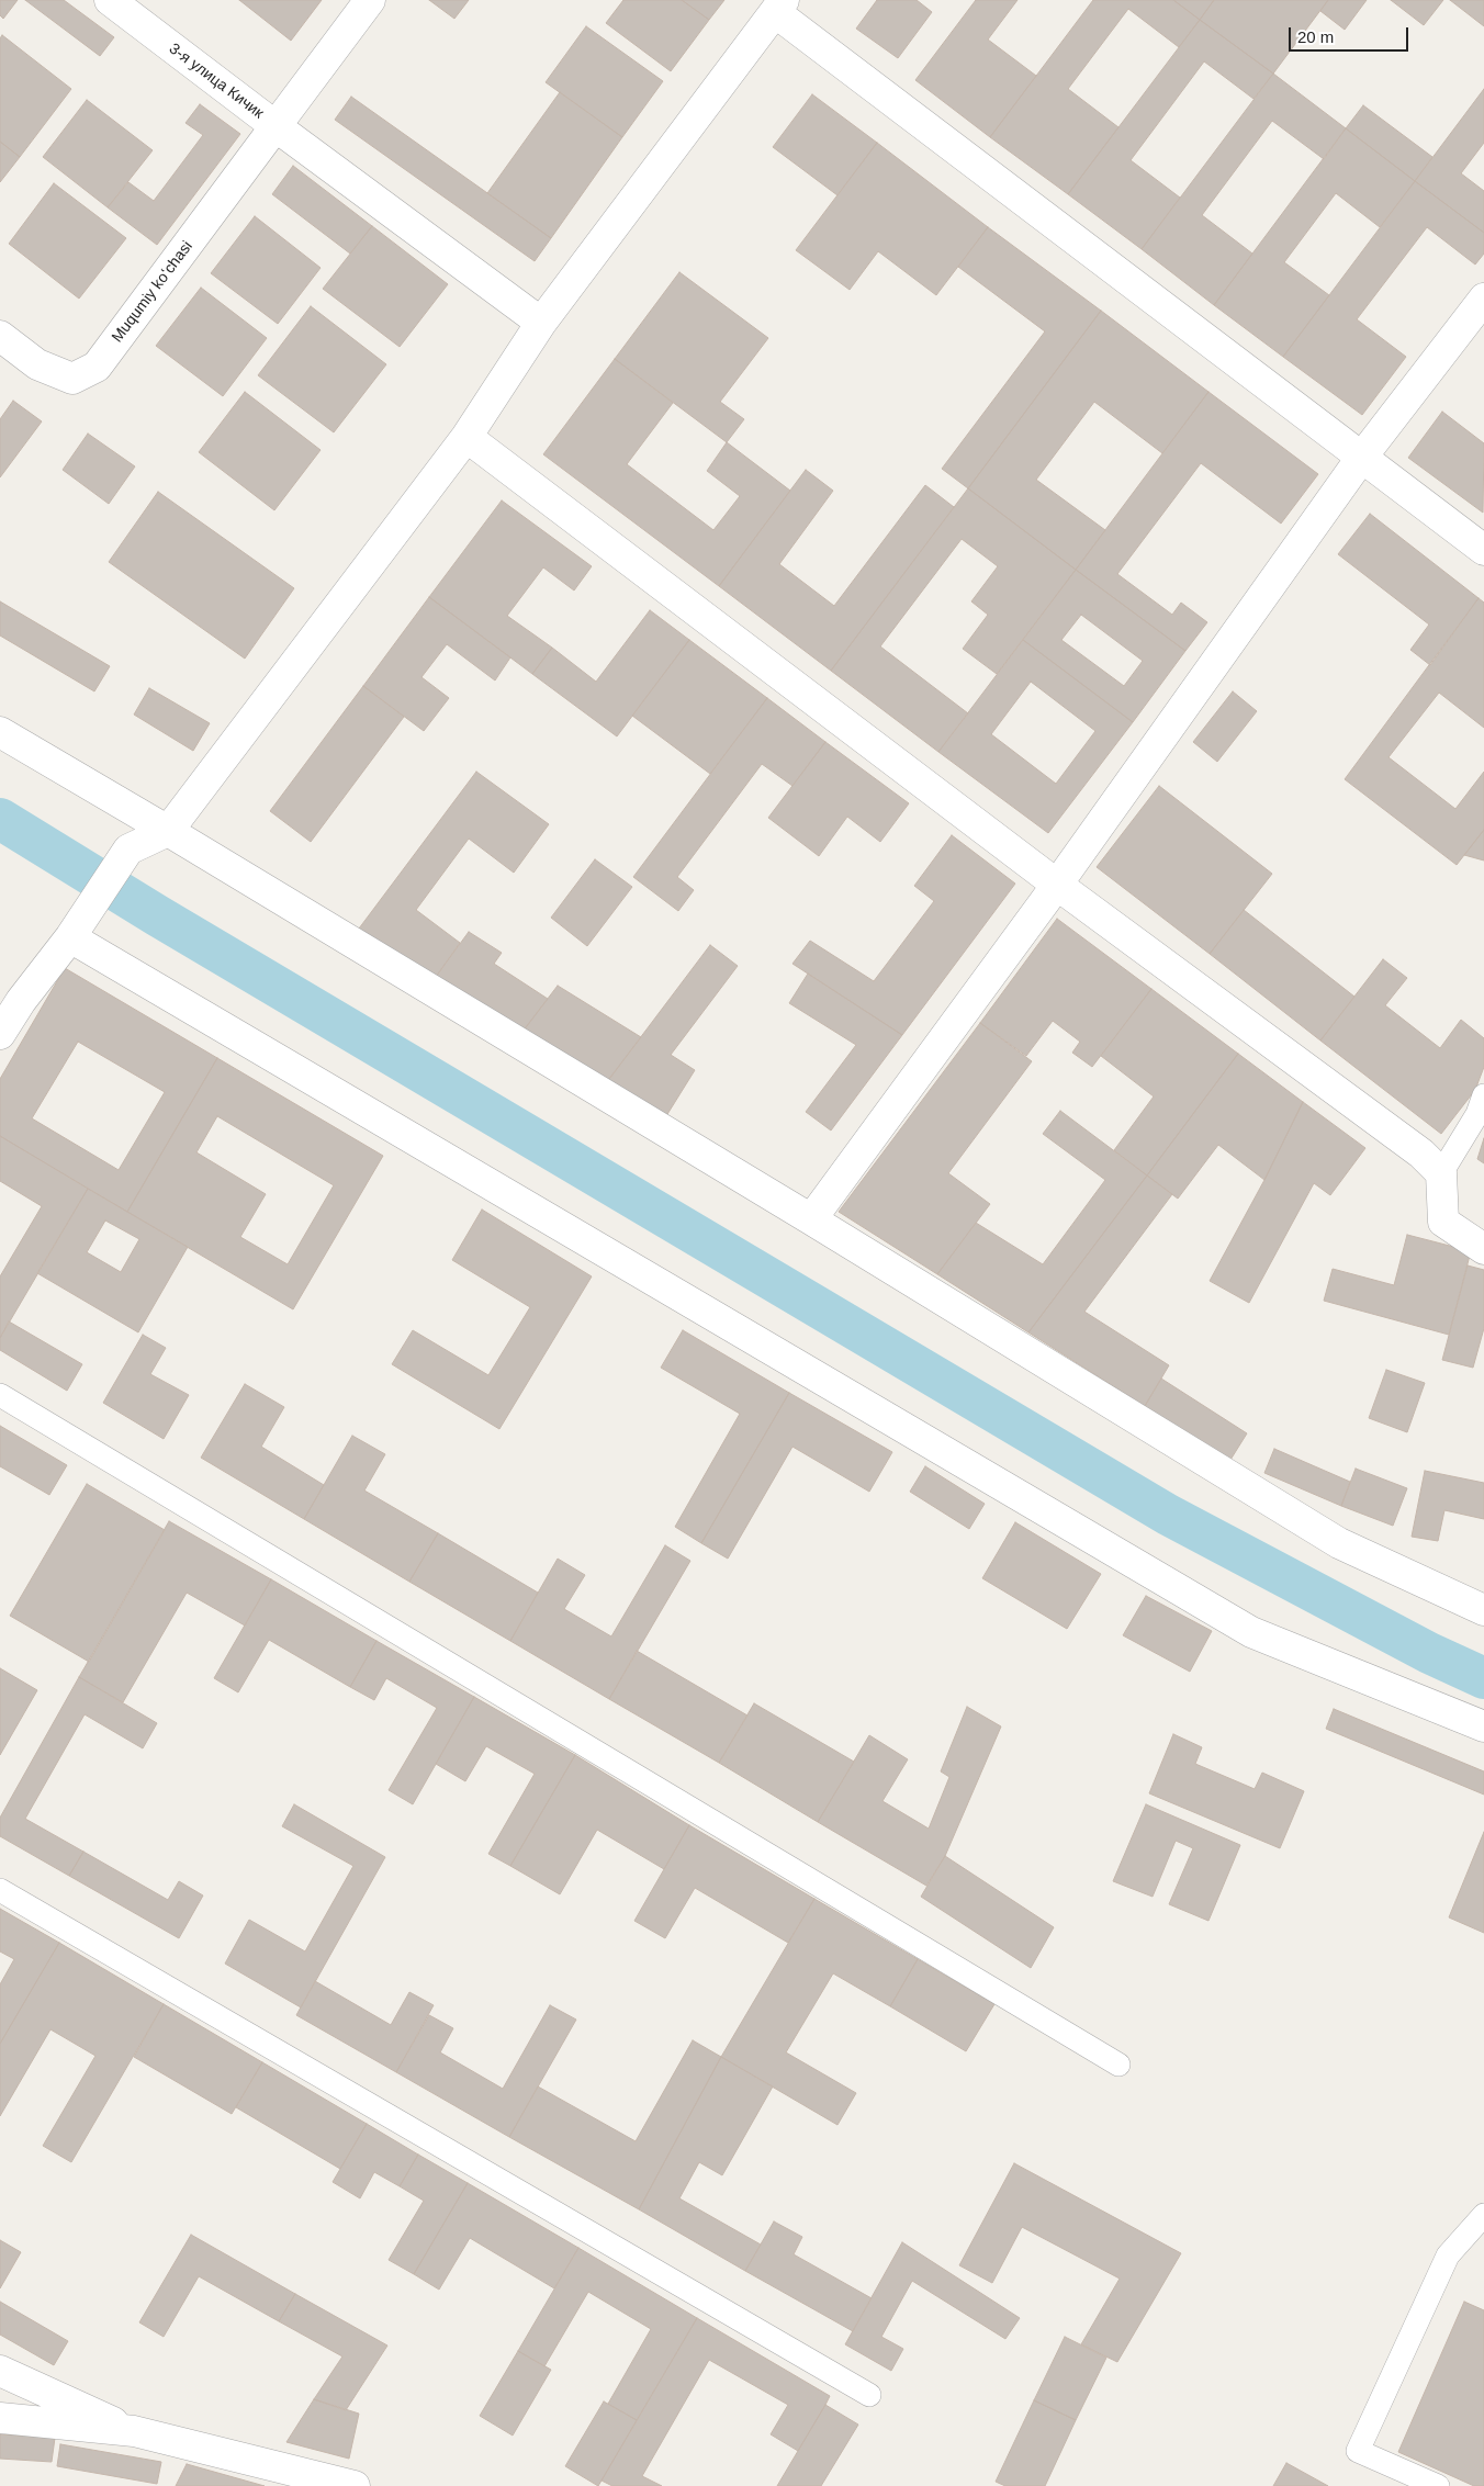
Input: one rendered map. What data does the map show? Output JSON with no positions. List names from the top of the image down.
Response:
{
  "streets": {
    "street": ["3-я улица Кичик", "Muqumiy koʻchasi"]
  },
  "crossings": [
    ["3-я улица Кичик", "Muqumiy koʻchasi"]
  ],
  "scale_bar": "20 m"
}
